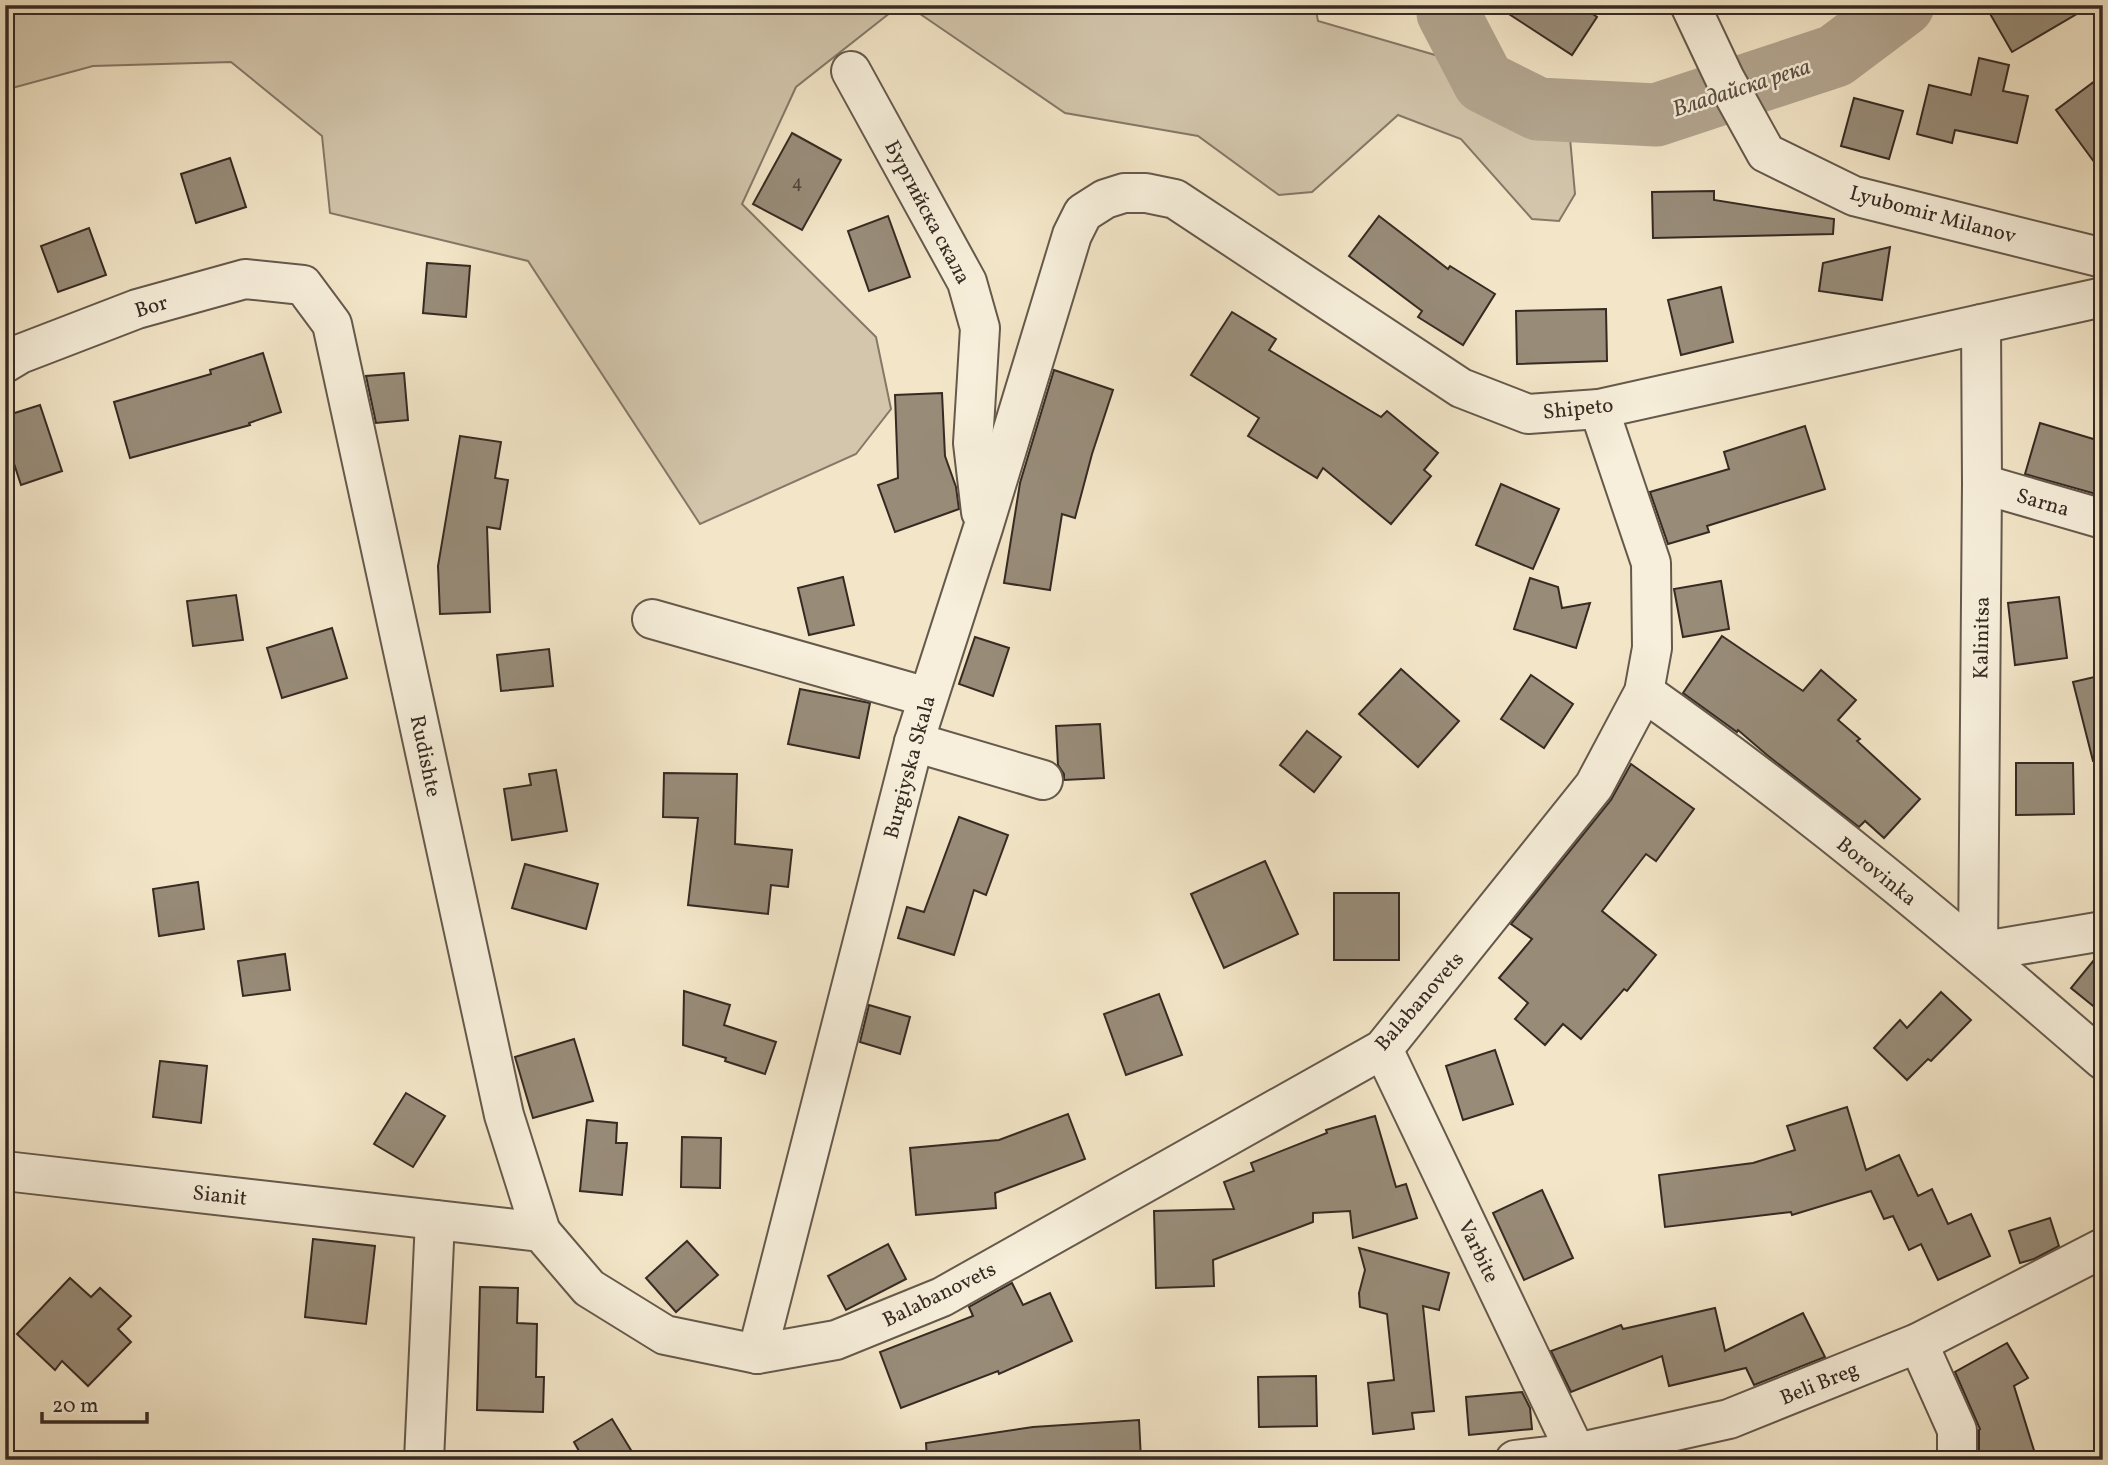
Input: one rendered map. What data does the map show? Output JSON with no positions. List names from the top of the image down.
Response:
{
  "streets": {
    "street": [
      "Бургийска скала",
      "Lyubomir Milanov",
      "Bor",
      "Shipeto",
      "Sarna",
      "Kalinitsa",
      "Rudishte",
      "Burgiyska Skala",
      "Borovinka",
      "Balabanovets",
      "Sianit",
      "Varbite",
      "Beli Breg"
    ]
  },
  "crossings": [
    ["Бургийска скала", "Burgiyska Skala"],
    ["Bor", "Rudishte"],
    ["Shipeto", "Kalinitsa"],
    ["Shipeto", "Burgiyska Skala"],
    ["Shipeto", "Balabanovets"],
    ["Sarna", "Kalinitsa"],
    ["Kalinitsa", "Borovinka"],
    ["Rudishte", "Sianit"],
    ["Burgiyska Skala", "Balabanovets"],
    ["Borovinka", "Balabanovets"],
    ["Balabanovets", "Varbite"],
    ["Varbite", "Beli Breg"]
  ],
  "water": ["Владайска река"],
  "house_numbers": ["4"],
  "scale_bar": "20 m"
}
